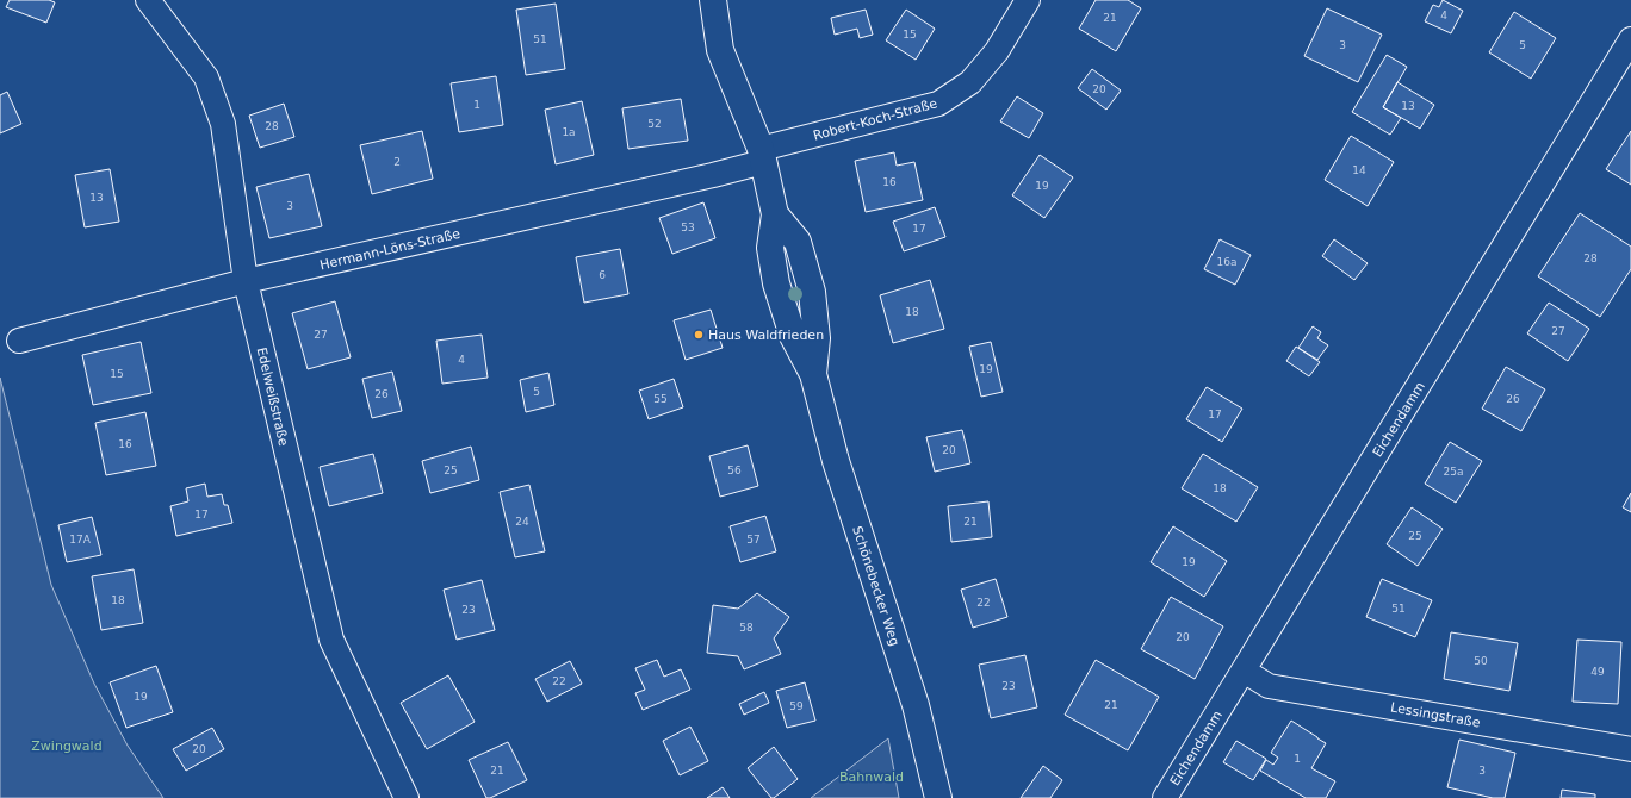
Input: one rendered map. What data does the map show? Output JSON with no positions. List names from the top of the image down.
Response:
{
  "streets": {
    "street": [
      "Robert-Koch-Straße",
      "Hermann-Löns-Straße",
      "Edelweißstraße",
      "Eichendamm",
      "Schönebecker Weg",
      "Lessingstraße"
    ]
  },
  "crossings": [
    ["Robert-Koch-Straße", "Hermann-Löns-Straße"],
    ["Robert-Koch-Straße", "Schönebecker Weg"],
    ["Hermann-Löns-Straße", "Edelweißstraße"],
    ["Hermann-Löns-Straße", "Schönebecker Weg"],
    ["Eichendamm", "Lessingstraße"]
  ],
  "parks": ["Zwingwald", "Bahnwald"],
  "places": ["Haus Waldfrieden"],
  "house_numbers": [
    "4",
    "21",
    "15",
    "51",
    "3",
    "5",
    "20",
    "1",
    "13",
    "52",
    "28",
    "1a",
    "2",
    "14",
    "16",
    "19",
    "13",
    "3",
    "53",
    "17",
    "28",
    "16a",
    "6",
    "18",
    "27",
    "27",
    "4",
    "19",
    "15",
    "5",
    "26",
    "55",
    "26",
    "17",
    "16",
    "20",
    "25",
    "56",
    "25a",
    "18",
    "17",
    "24",
    "21",
    "25",
    "17A",
    "57",
    "19",
    "18",
    "22",
    "51",
    "23",
    "58",
    "20",
    "50",
    "49",
    "22",
    "23",
    "19",
    "21",
    "59",
    "20",
    "1",
    "21",
    "3"
  ]
}
